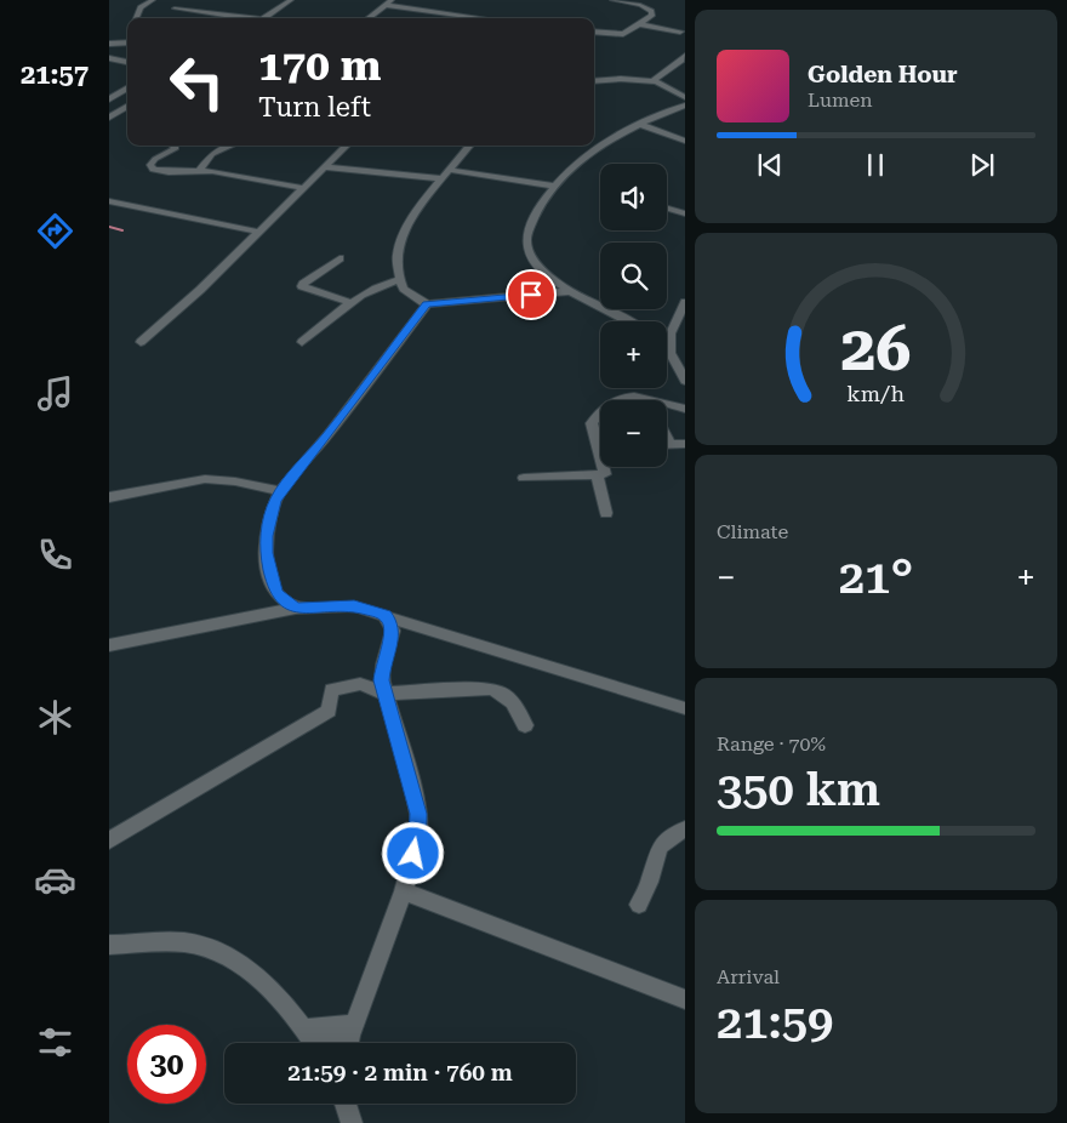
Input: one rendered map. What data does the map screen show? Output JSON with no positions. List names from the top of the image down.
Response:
{
  "page": {
    "tabs": "21:57",
    "turn": ["170 m", "Turn left"],
    "song": ["Golden Hour", "Lumen"],
    "map_buttons": ["+", "−"],
    "tile": [
      "Climate",
      ["Range · 70%", "350 km"],
      ["Arrival", "21:59"]
    ],
    "heat": ["−", "21°", "+"],
    "limit": "30",
    "trip": "21:59 · 2 min · 760 m",
    "gauge": ["26", "km/h"]
  }
}
